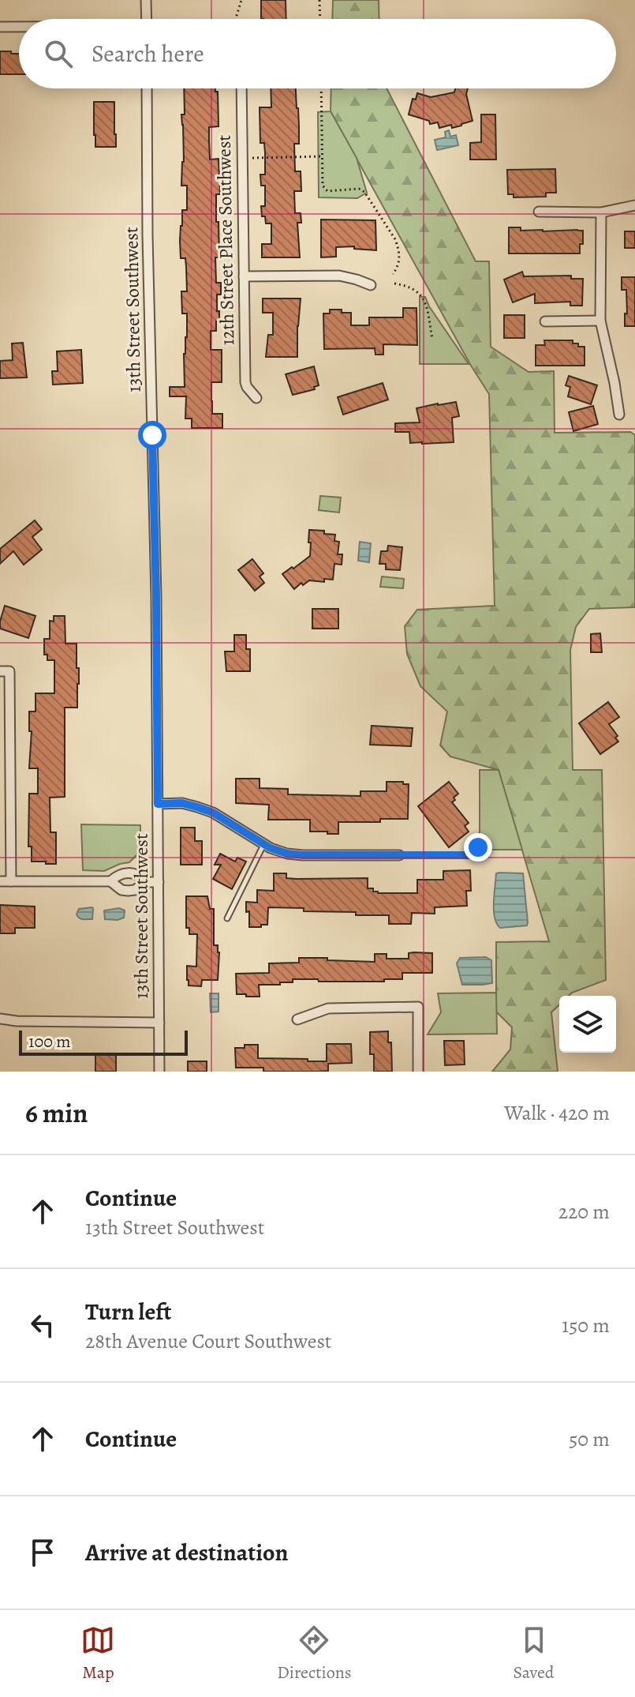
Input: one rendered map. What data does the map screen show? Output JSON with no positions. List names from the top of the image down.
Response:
{
  "streets": {
    "street": ["12th Street Place Southwest", "13th Street Southwest"]
  },
  "scale_bar": "100 m",
  "page": {
    "search": "Search here",
    "scale": "100 m",
    "heading": ["6 min", "Walk · 420 m"],
    "list": [
      ["Continue", "13th Street Southwest", "220 m"],
      ["Turn left", "28th Avenue Court Southwest", "150 m"],
      ["Continue", "50 m"],
      "Arrive at destination"
    ],
    "nav": ["Map", "Directions", "Saved"]
  }
}
